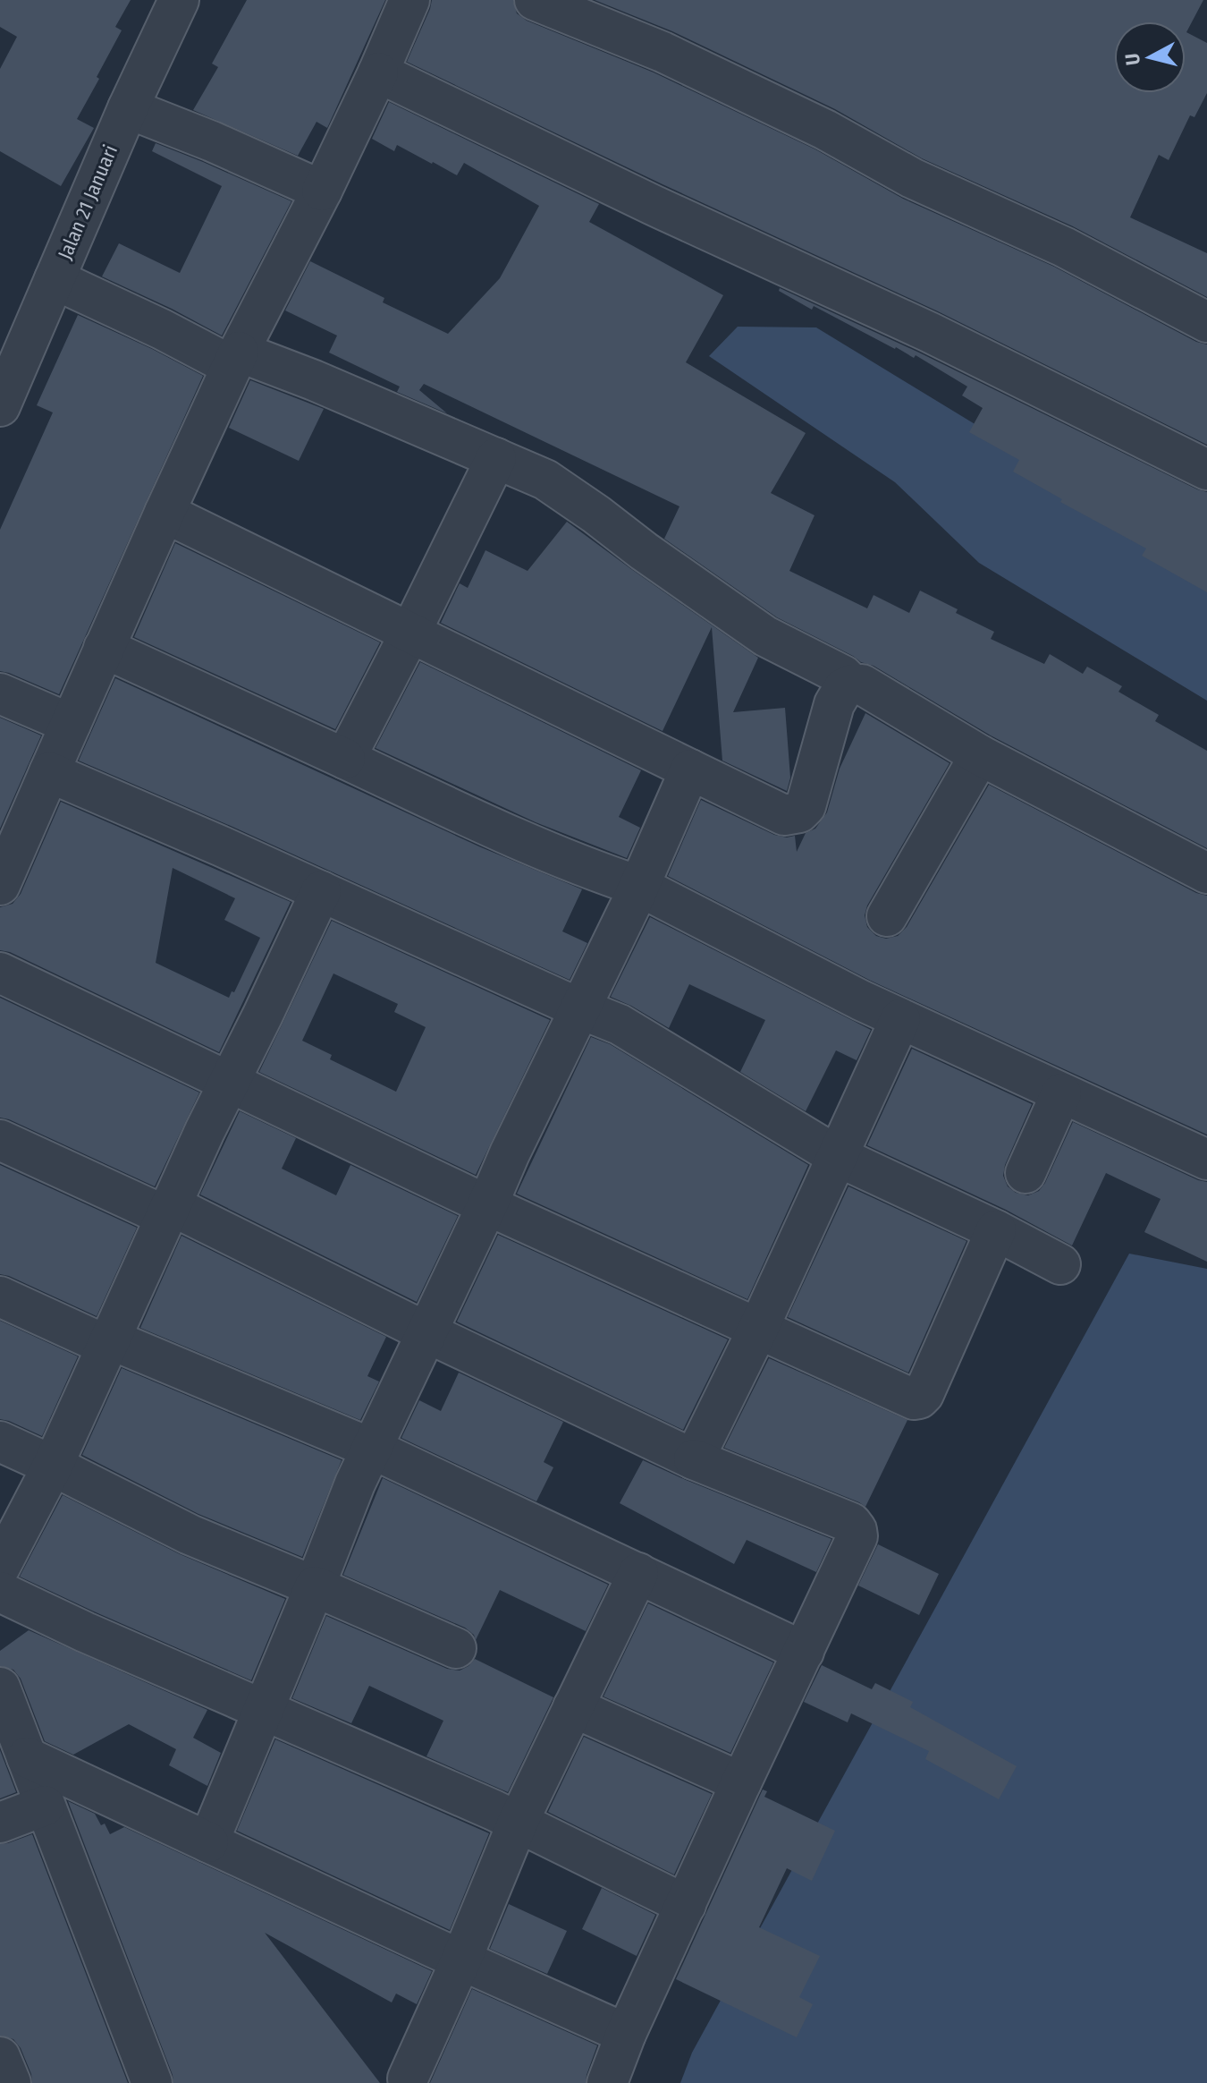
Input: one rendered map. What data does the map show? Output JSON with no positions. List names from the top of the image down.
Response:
{
  "streets": {
    "street": ["Jalan 21 Januari"]
  },
  "north": "left"
}
